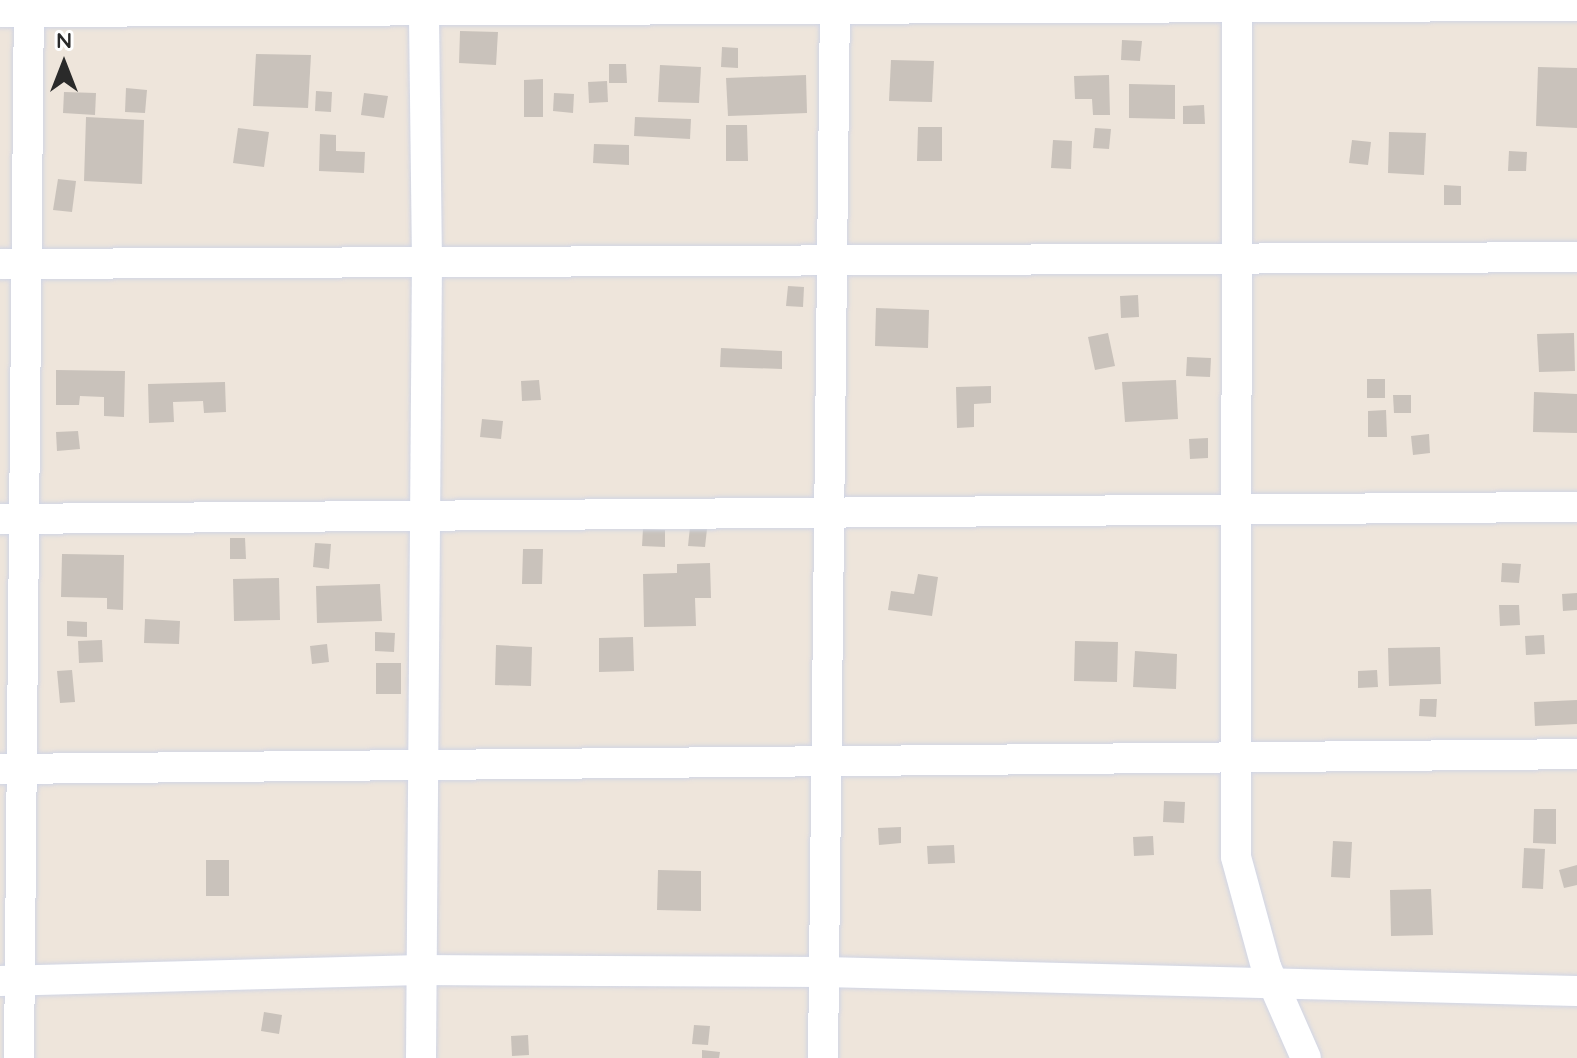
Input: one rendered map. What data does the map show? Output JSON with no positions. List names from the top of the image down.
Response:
{
  "north": "top"
}
